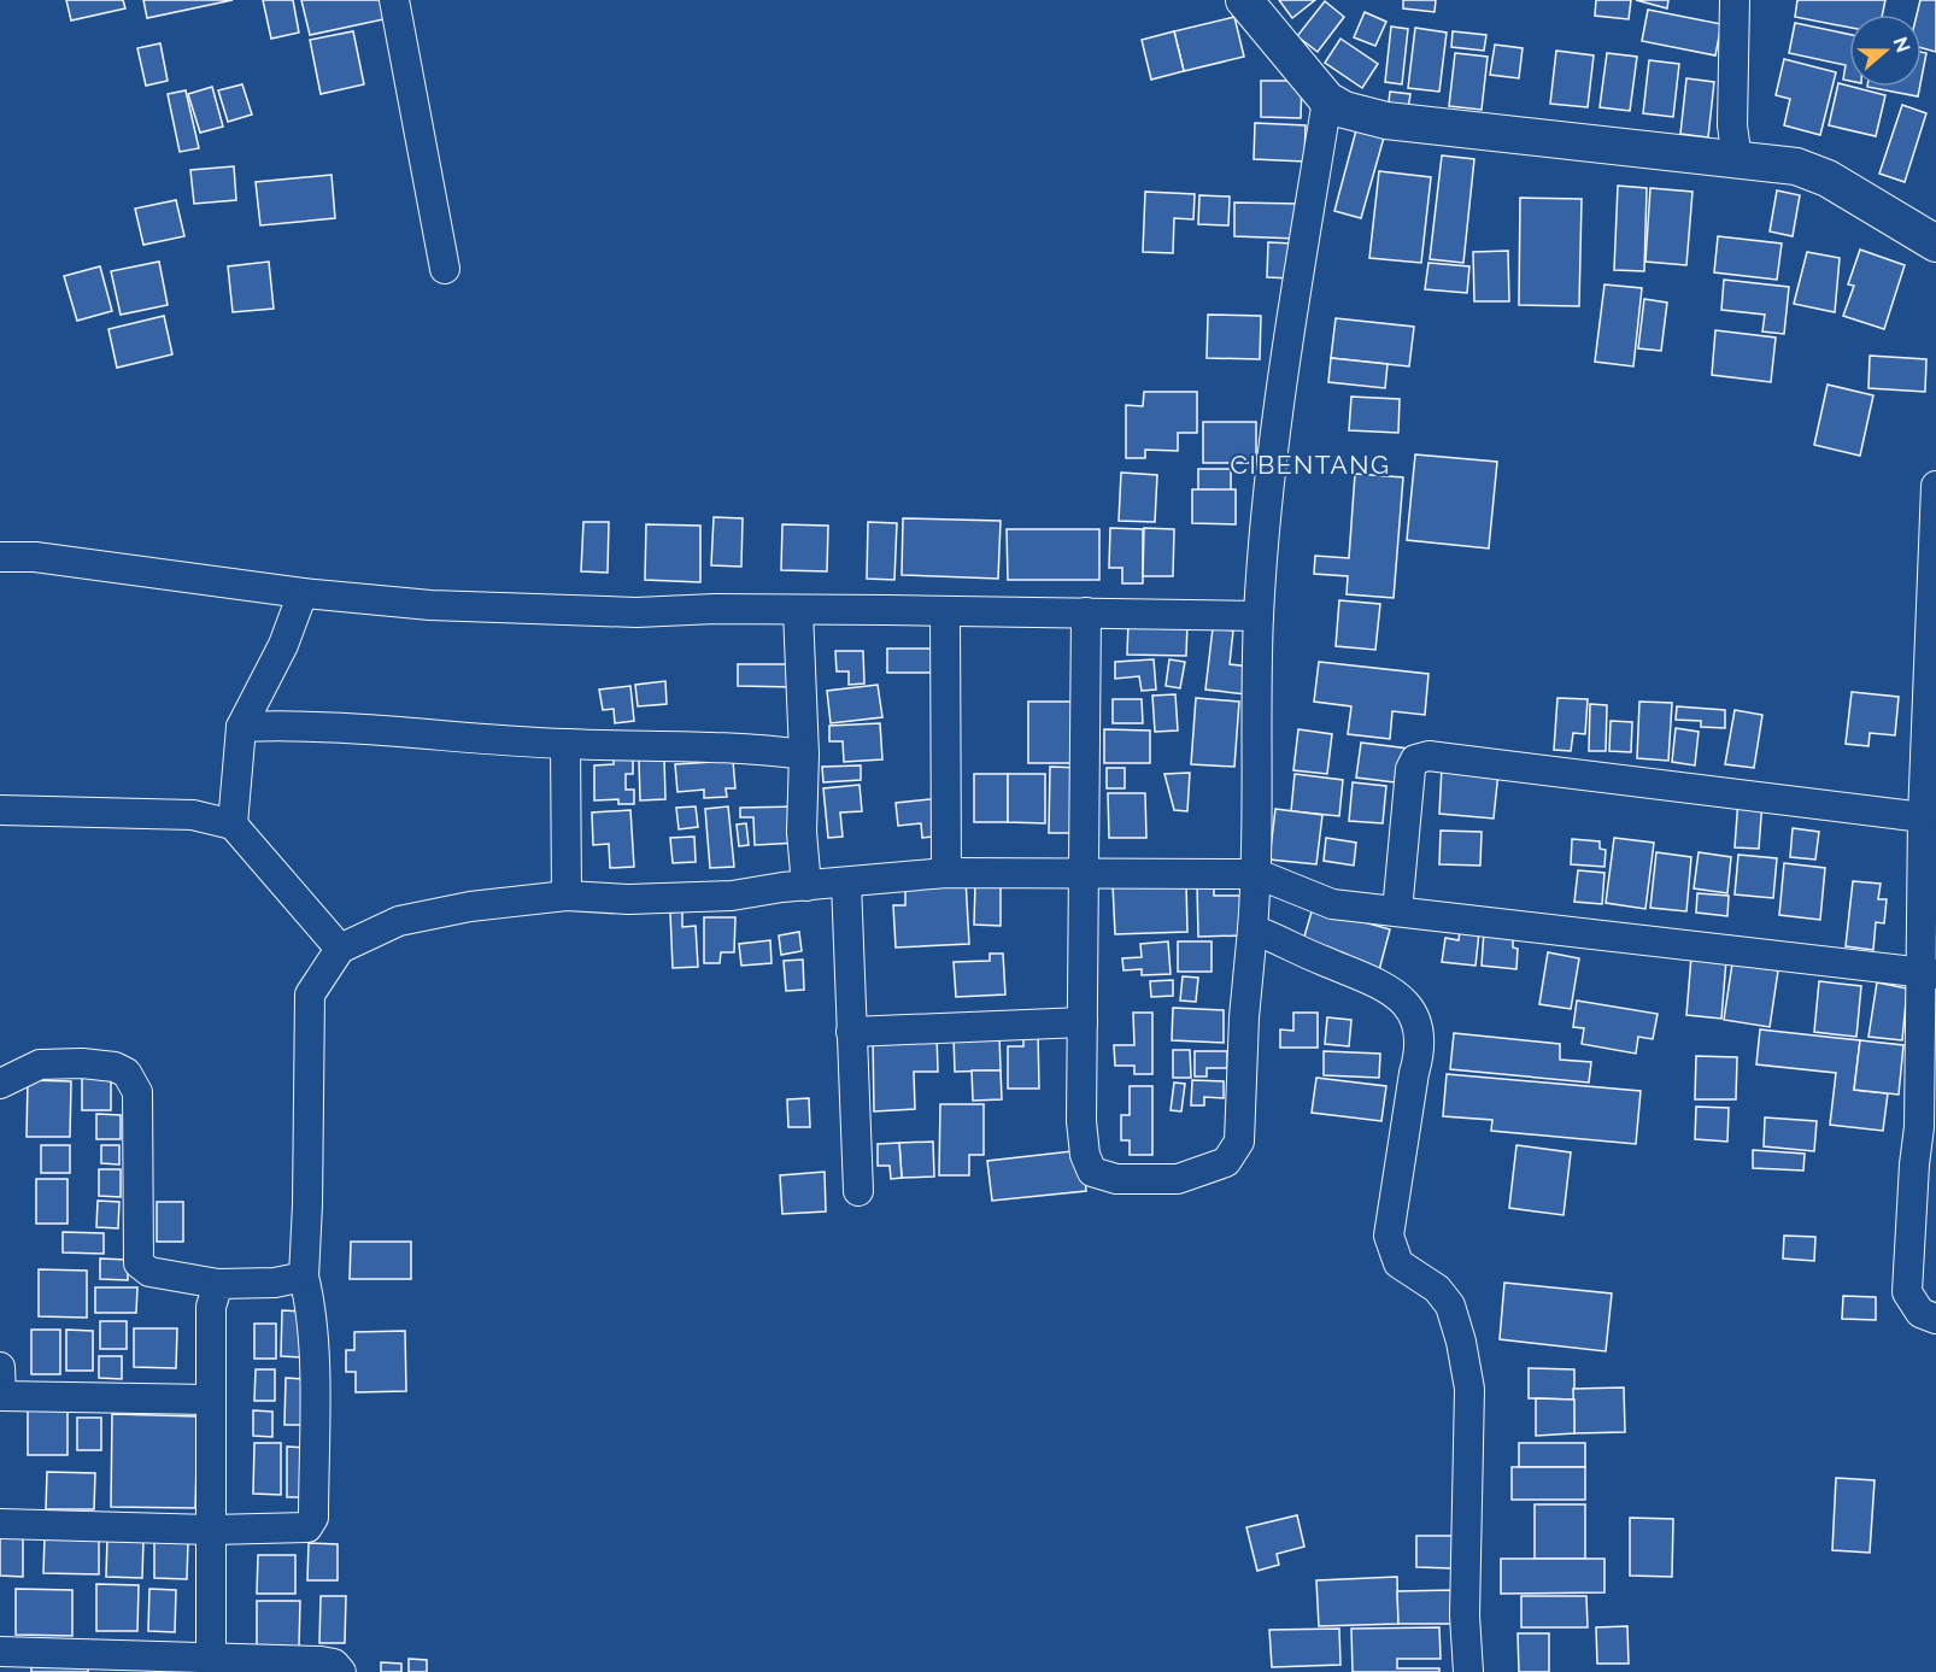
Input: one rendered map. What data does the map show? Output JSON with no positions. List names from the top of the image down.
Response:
{
  "districts": ["CIBENTANG"],
  "north": "right"
}
